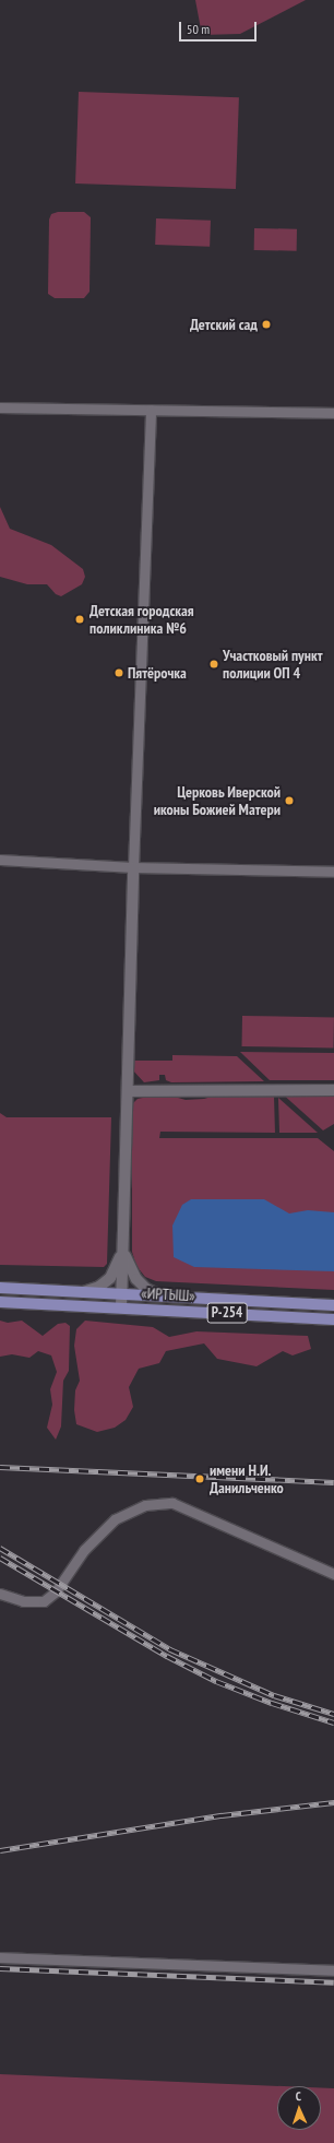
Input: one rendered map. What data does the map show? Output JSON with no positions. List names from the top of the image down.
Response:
{
  "streets": {
    "main road": ["«ИРТЫШ»", "Р-254"]
  },
  "places": [
    "Детский сад",
    "Детская городская поликлиника №6",
    "Участковый пункт полиции ОП 4",
    "Пятёрочка",
    "Церковь Иверской иконы Божией Матери",
    "имени Н.И. Данильченко"
  ],
  "scale_bar": "50 m",
  "north": "top"
}
